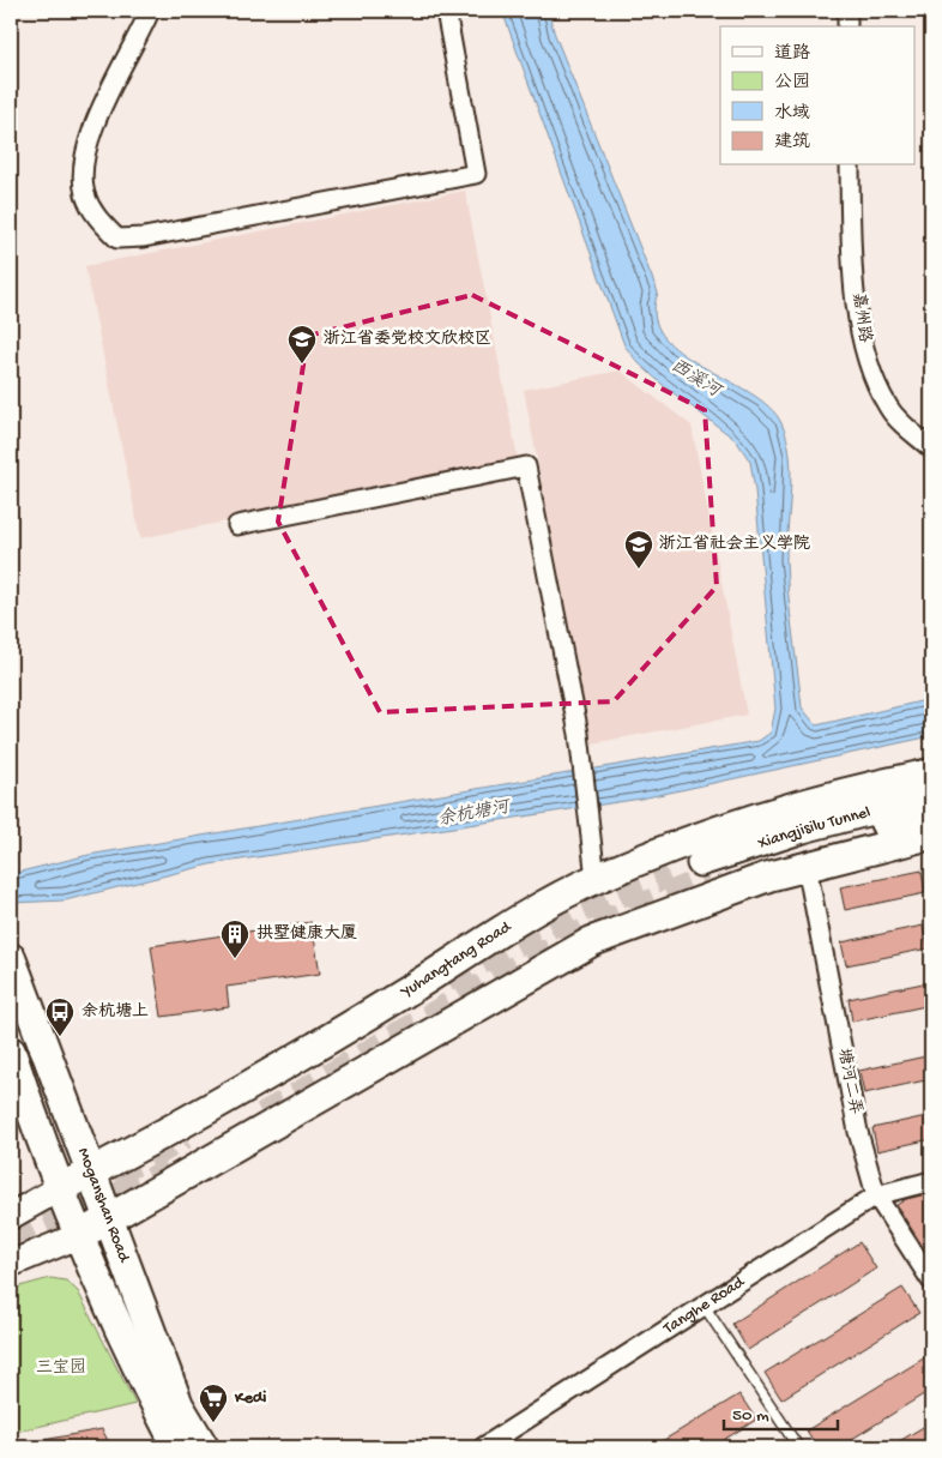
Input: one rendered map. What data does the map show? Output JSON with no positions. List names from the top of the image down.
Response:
{
  "streets": {
    "main road": ["Xiangjisilu Tunnel", "Yuhangtang Road", "Moganshan Road"],
    "street": ["嘉州路", "塘河二弄", "Tanghe Road"]
  },
  "crossings": [
    ["Yuhangtang Road", "Moganshan Road"],
    ["塘河二弄", "Tanghe Road"]
  ],
  "water": ["西溪河", "余杭塘河"],
  "parks": ["三宝园"],
  "places": {
    "school or university": ["浙江省委党校文欣校区", "浙江省社会主义学院"],
    "building": ["拱墅健康大厦"],
    "bus stop": ["余杭塘上"],
    "supermarket": ["Kedi"]
  },
  "legend": [
    "道路",
    "公园",
    "水域",
    "建筑"
  ],
  "scale_bar": "50 m"
}
